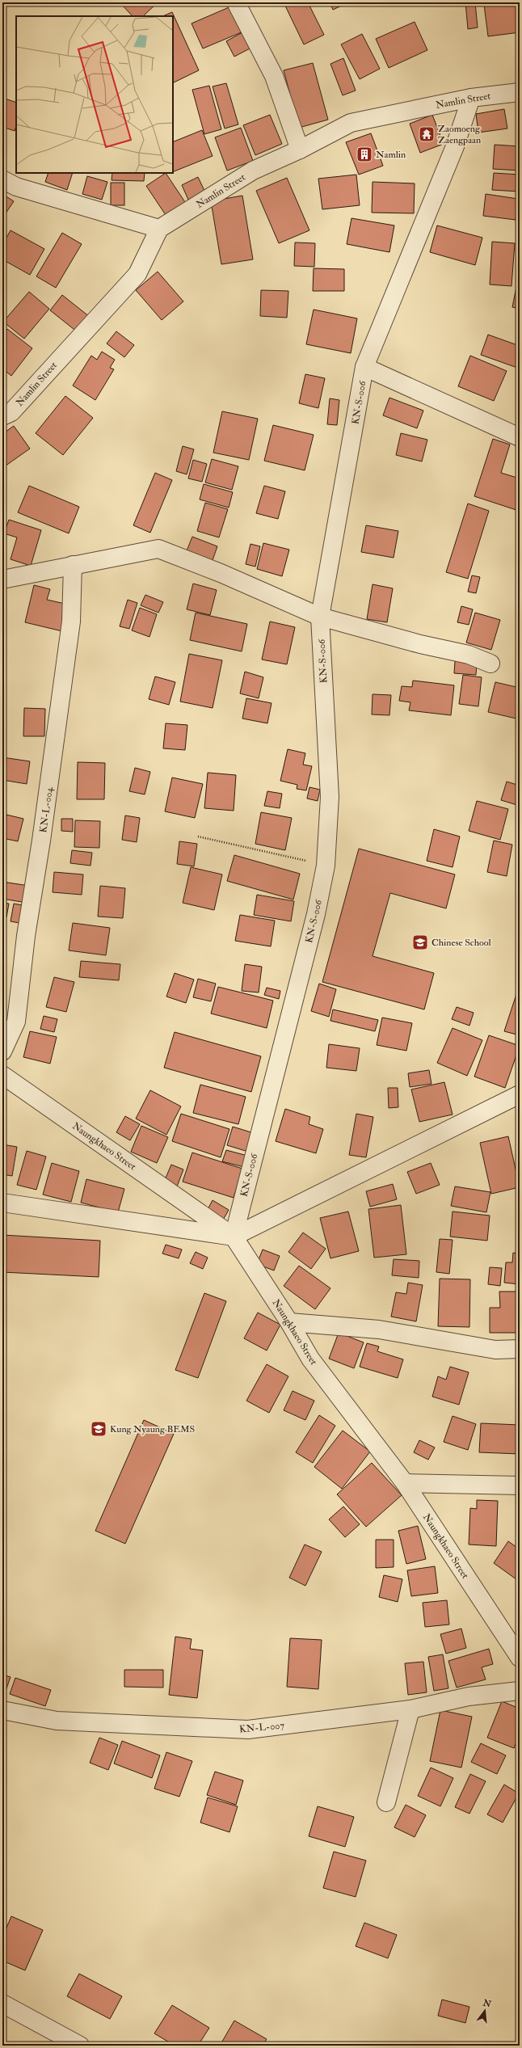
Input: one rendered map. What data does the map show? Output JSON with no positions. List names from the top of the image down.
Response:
{
  "streets": {
    "street": [
      "Namlin Street",
      "KN-S-006",
      "KN-L-004",
      "Naungkhaeo Street",
      "KN-L-007"
    ]
  },
  "crossings": [
    ["Namlin Street", "KN-S-006"],
    ["KN-S-006", "Naungkhaeo Street"]
  ],
  "places": {
    "temple": ["Zaomoeng Zaengpaan"],
    "building": ["Namlin"],
    "school or university": ["Chinese School", "Kung Nyaung BEMS"]
  },
  "north": "top"
}
